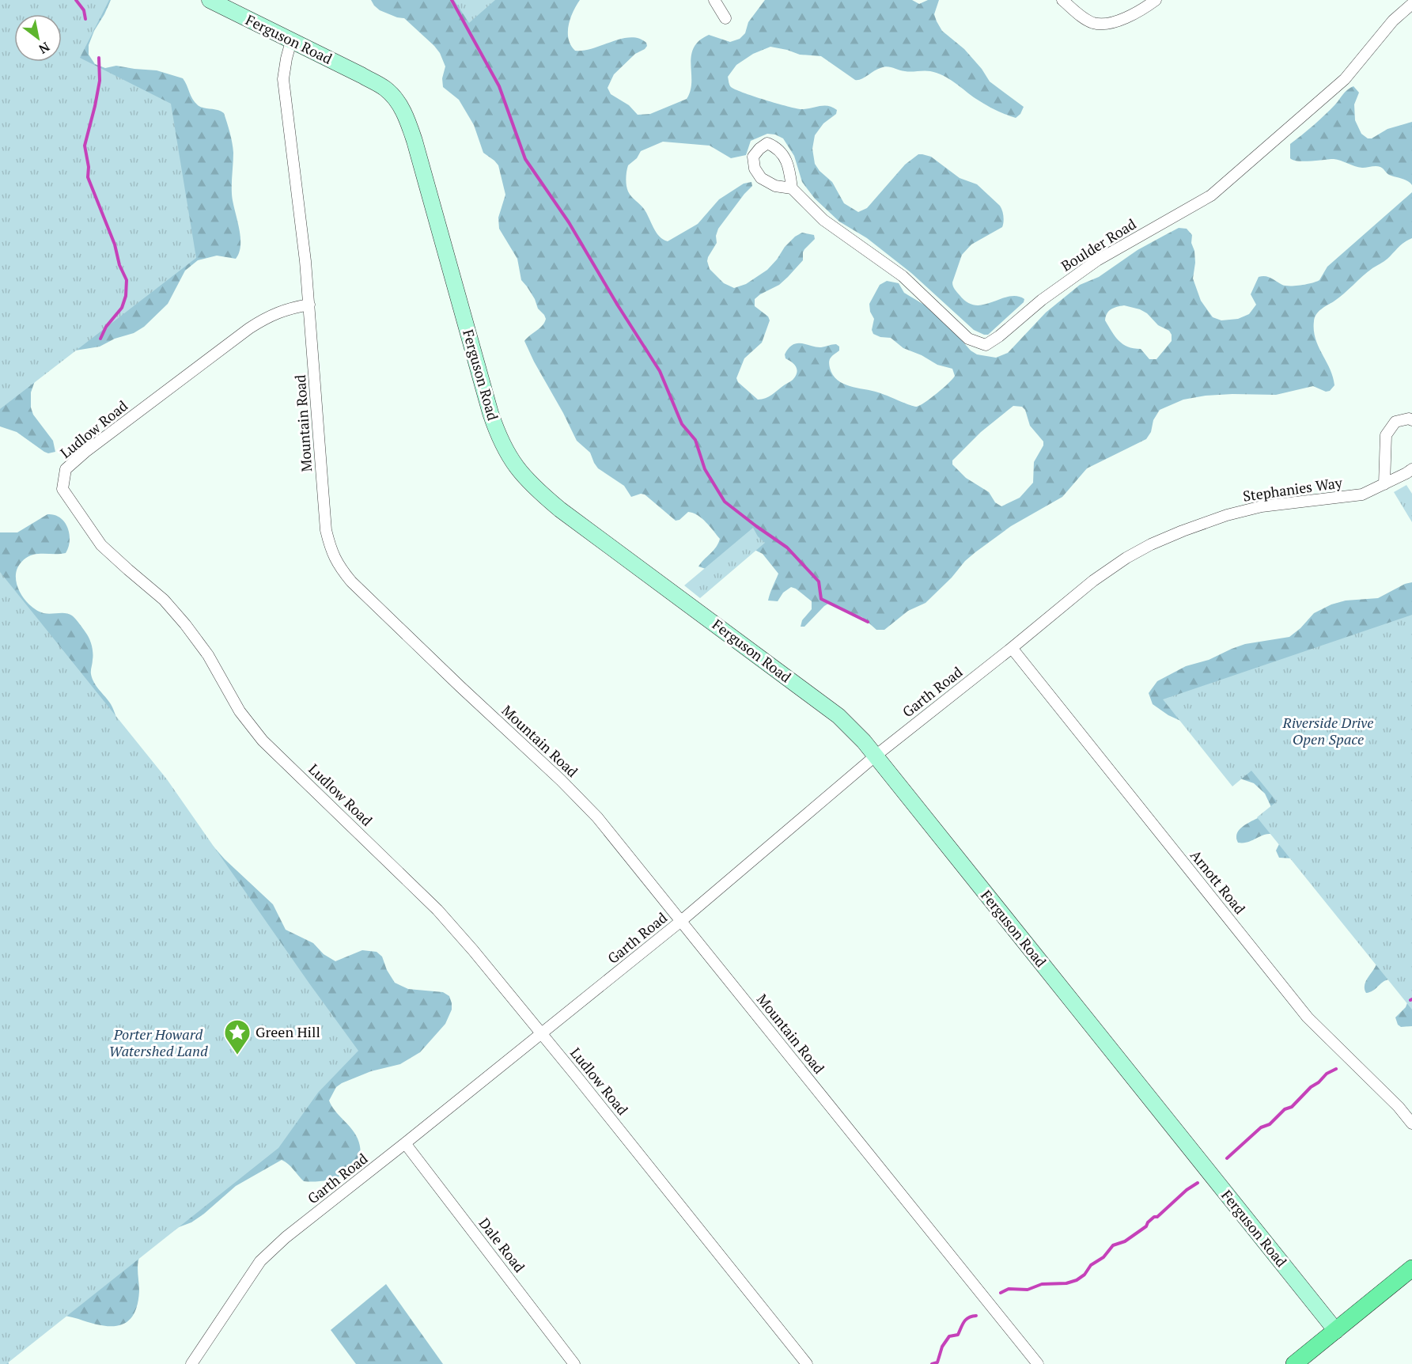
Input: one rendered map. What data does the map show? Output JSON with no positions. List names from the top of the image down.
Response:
{
  "streets": {
    "street": [
      "Ferguson Road",
      "Boulder Road",
      "Mountain Road",
      "Ludlow Road",
      "Stephanies Way",
      "Garth Road",
      "Arnott Road",
      "Dale Road"
    ]
  },
  "crossings": [
    ["Ferguson Road", "Mountain Road"],
    ["Ferguson Road", "Garth Road"],
    ["Mountain Road", "Ludlow Road"],
    ["Mountain Road", "Garth Road"],
    ["Ludlow Road", "Garth Road"],
    ["Stephanies Way", "Garth Road"],
    ["Garth Road", "Arnott Road"],
    ["Garth Road", "Dale Road"]
  ],
  "parks": ["Riverside Drive Open Space", "Porter Howard Watershed Land"],
  "places": {
    "place": ["Green Hill"]
  },
  "north": "bottom right"
}
